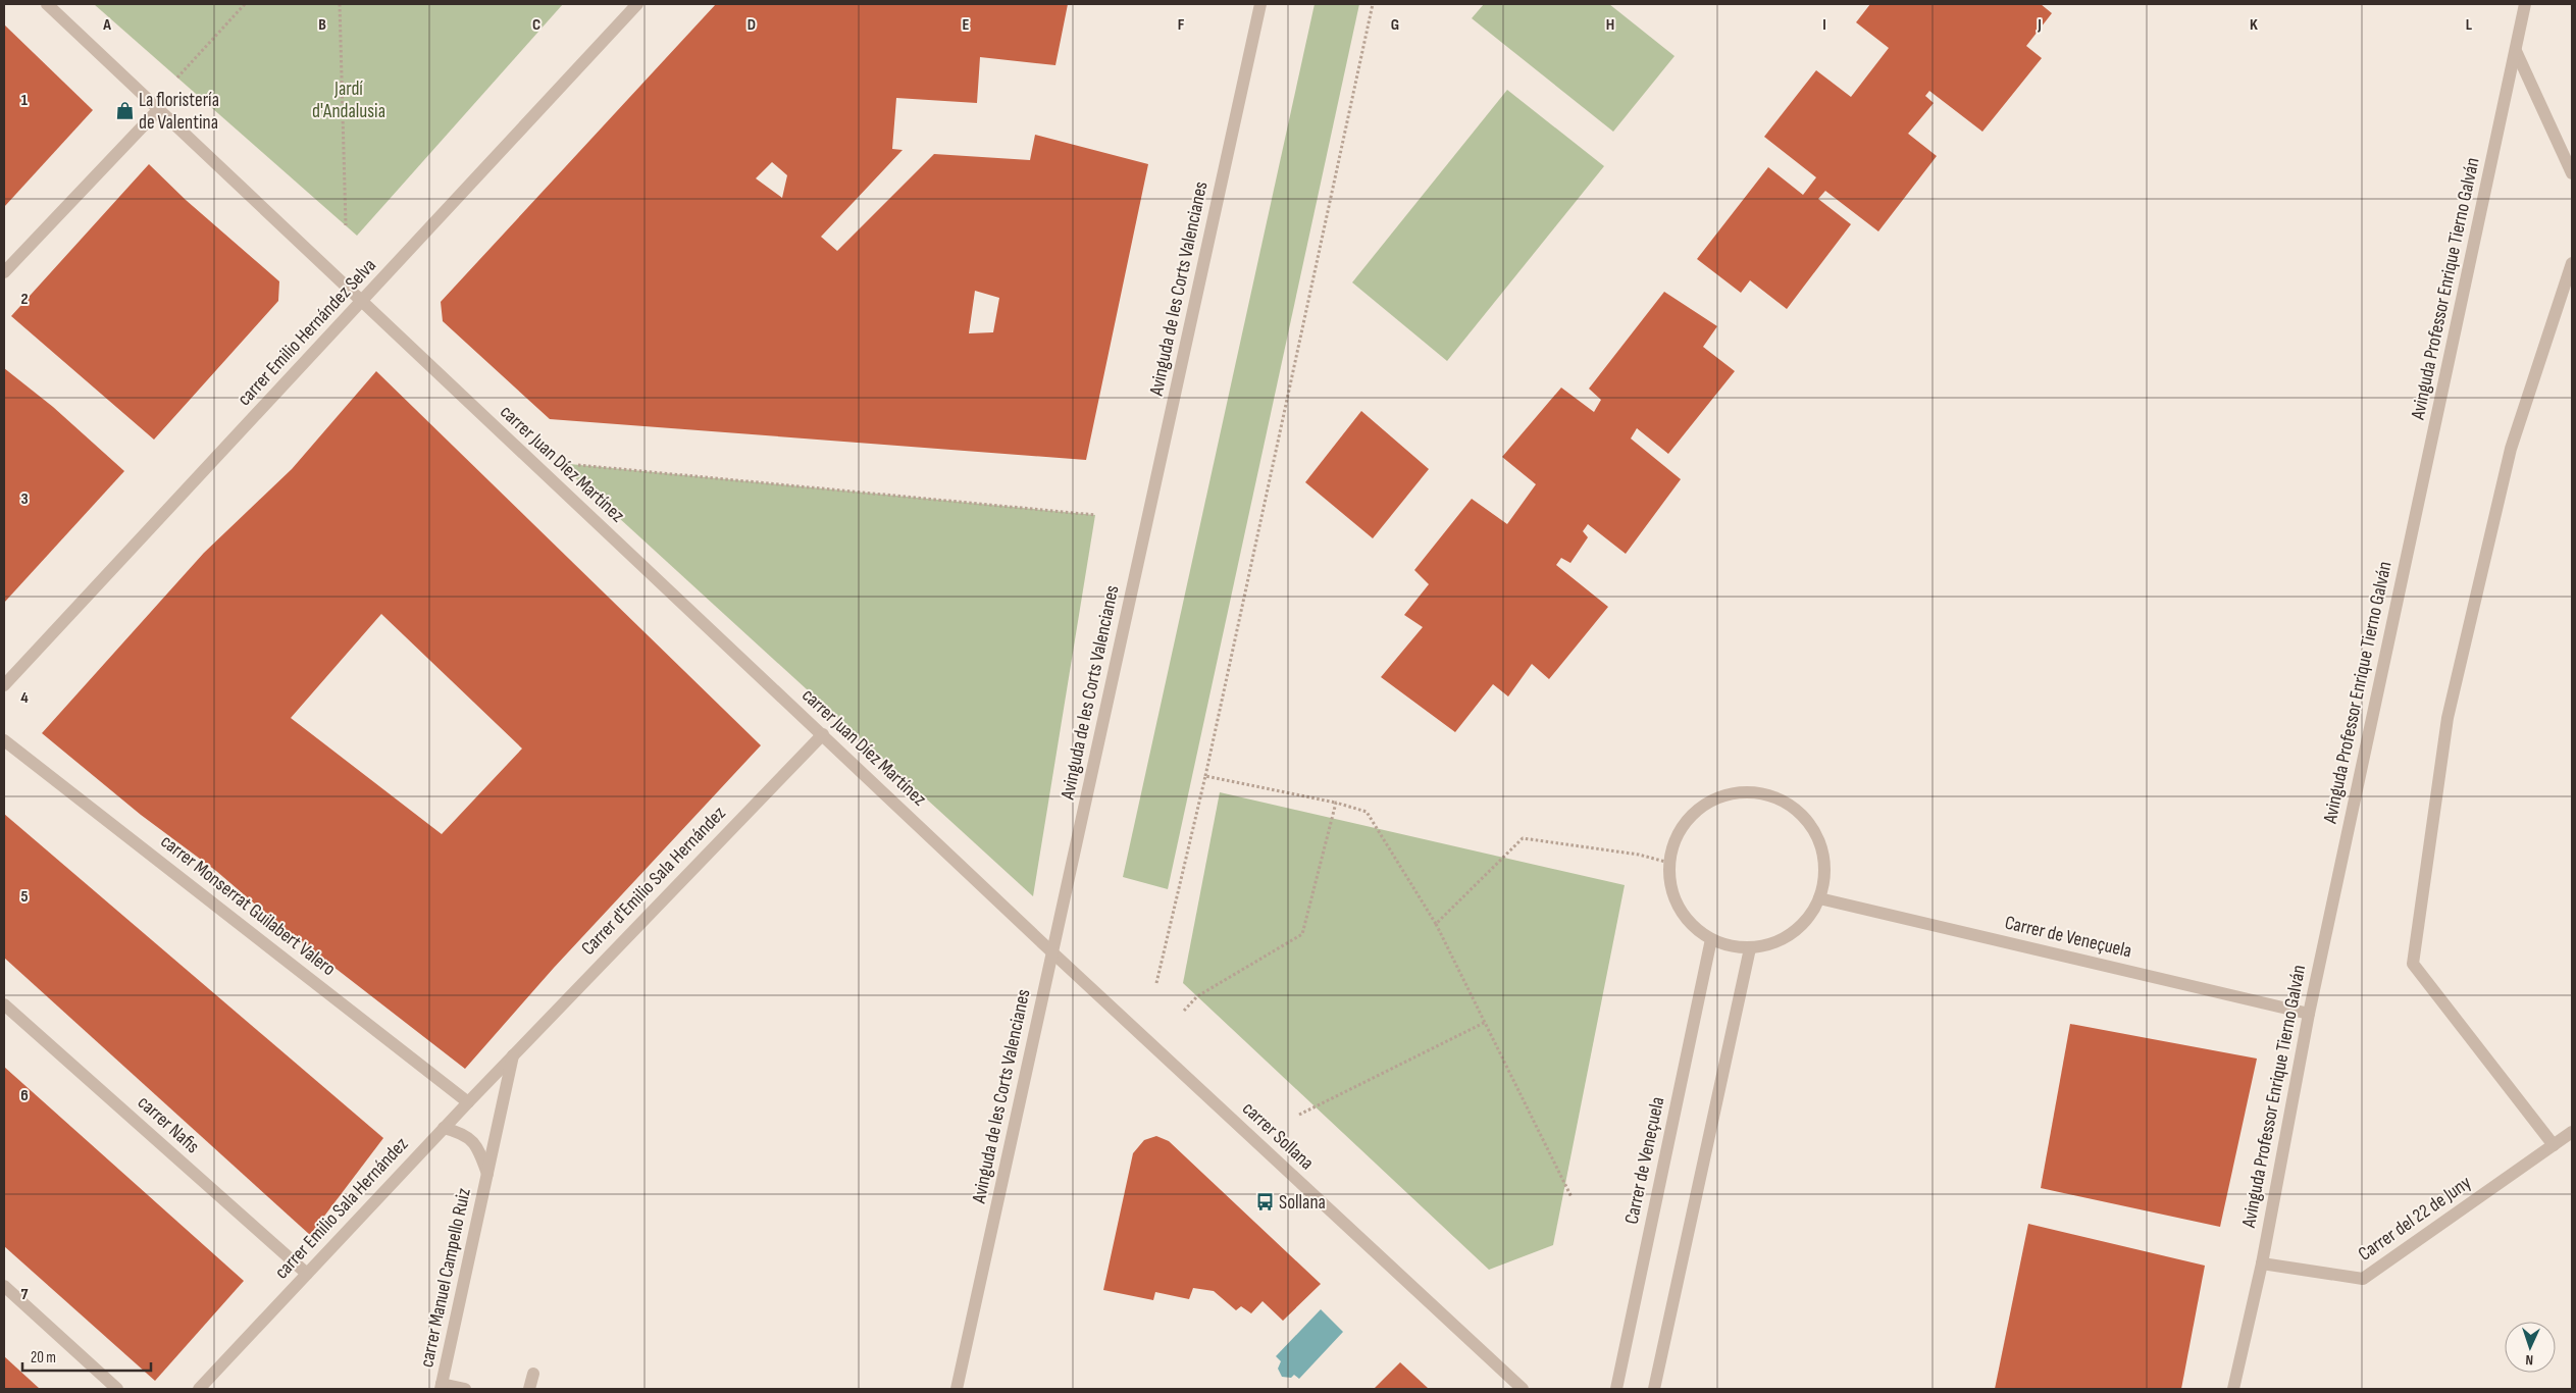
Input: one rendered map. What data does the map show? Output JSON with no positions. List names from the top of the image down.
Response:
{
  "streets": {
    "street": [
      "Avinguda de les Corts Valencianes",
      "Avinguda Professor Enrique Tierno Galván",
      "carrer Emilio Hernández Selva",
      "carrer Juan Díez Martínez",
      "Carrer d'Emilio Sala Hernández",
      "carrer Monserrat Guilabert Valero",
      "Carrer de Veneçuela",
      "carrer Nafis",
      "carrer Sollana",
      "carrer Emilio Sala Hernández",
      "Carrer del 22 de Juny",
      "carrer Manuel Campello Ruiz"
    ]
  },
  "crossings": [
    ["Avinguda de les Corts Valencianes", "carrer Juan Díez Martínez"],
    ["Avinguda de les Corts Valencianes", "carrer Sollana"],
    ["Avinguda Professor Enrique Tierno Galván", "Carrer de Veneçuela"],
    ["Avinguda Professor Enrique Tierno Galván", "Carrer del 22 de Juny"],
    ["carrer Emilio Hernández Selva", "carrer Juan Díez Martínez"],
    ["carrer Juan Díez Martínez", "Carrer d'Emilio Sala Hernández"],
    ["carrer Juan Díez Martínez", "carrer Sollana"],
    ["Carrer d'Emilio Sala Hernández", "carrer Emilio Sala Hernández"],
    ["Carrer d'Emilio Sala Hernández", "carrer Manuel Campello Ruiz"],
    ["carrer Monserrat Guilabert Valero", "carrer Emilio Sala Hernández"],
    ["carrer Nafis", "carrer Emilio Sala Hernández"],
    ["carrer Emilio Sala Hernández", "carrer Manuel Campello Ruiz"]
  ],
  "parks": ["Jardí d'Andalusia"],
  "places": {
    "shop": ["La floristería de Valentina"],
    "bus stop": ["Sollana"]
  },
  "scale_bar": "20 m",
  "north": "bottom",
  "grid": {
    "columns": [
      "A",
      "B",
      "C",
      "D",
      "E",
      "F",
      "G",
      "H",
      "I",
      "J",
      "K",
      "L"
    ],
    "rows": [
      "1",
      "2",
      "3",
      "4",
      "5",
      "6",
      "7"
    ]
  }
}
